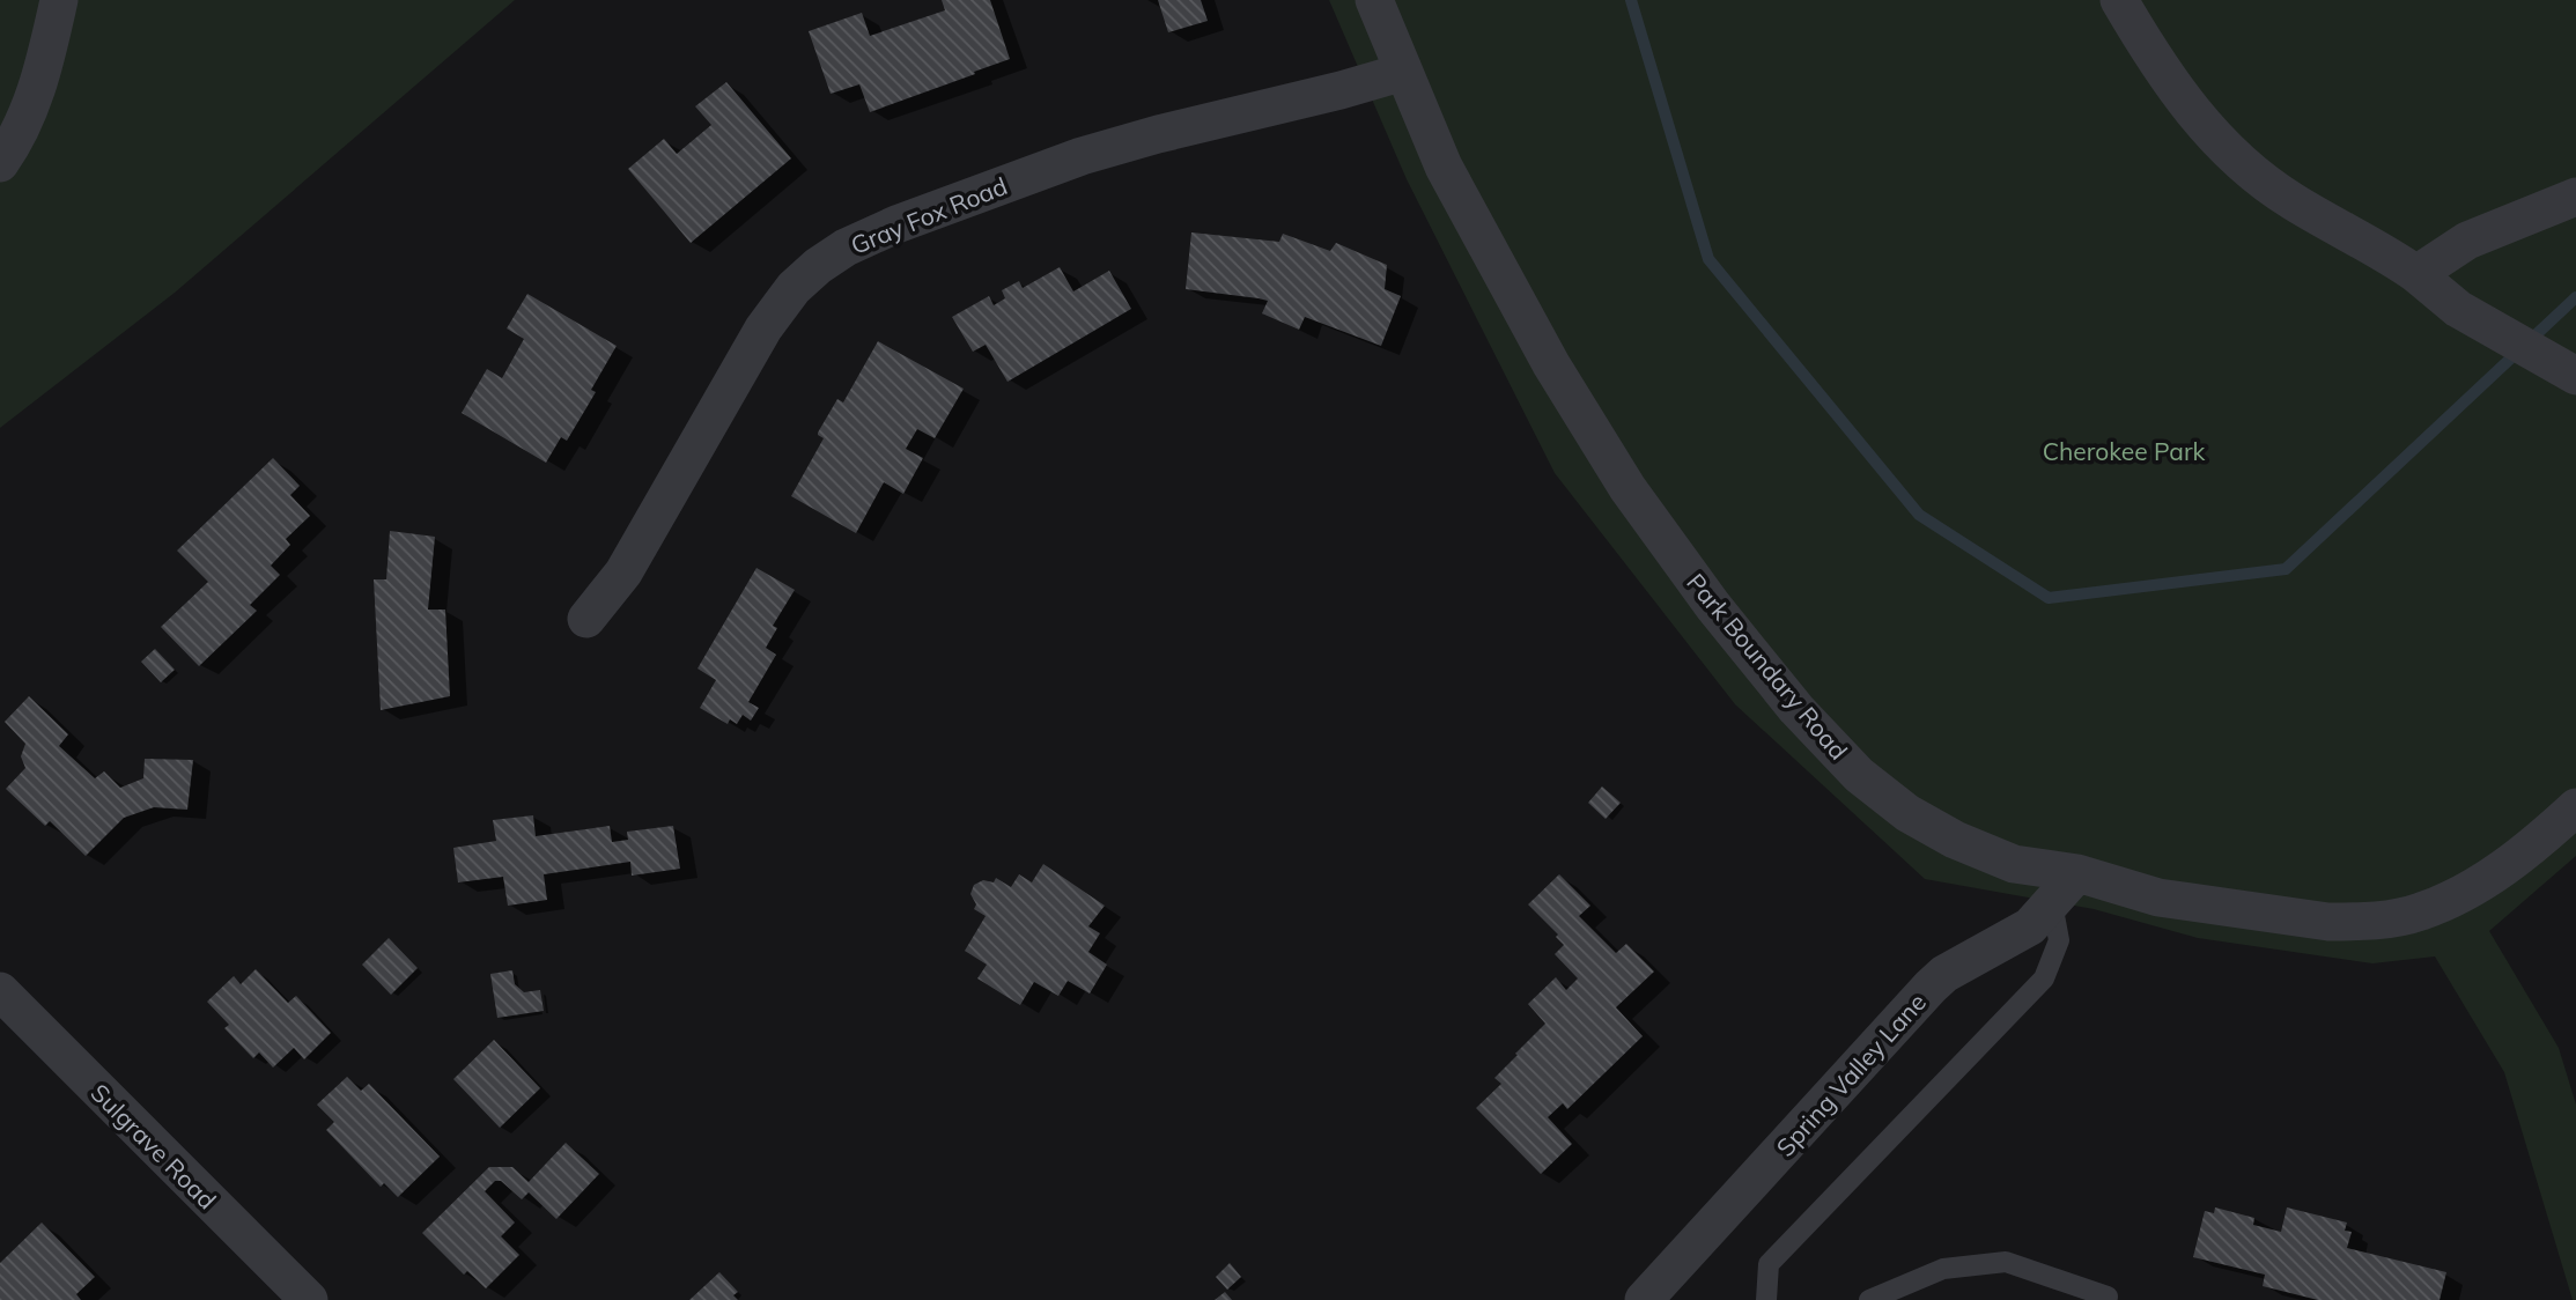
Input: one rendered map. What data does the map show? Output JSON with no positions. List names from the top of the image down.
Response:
{
  "streets": {
    "street": [
      "Gray Fox Road",
      "Park Boundary Road",
      "Spring Valley Lane",
      "Sulgrave Road"
    ]
  },
  "crossings": [
    ["Gray Fox Road", "Park Boundary Road"],
    ["Park Boundary Road", "Spring Valley Lane"]
  ],
  "parks": ["Cherokee Park"]
}
